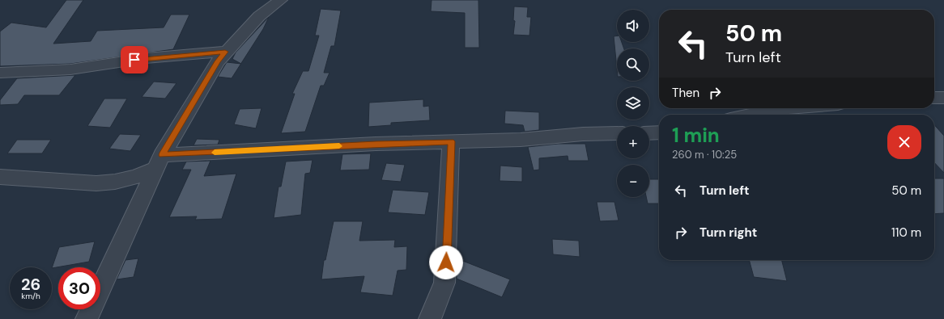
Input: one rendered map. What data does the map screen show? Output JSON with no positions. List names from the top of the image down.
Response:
{
  "page": {
    "map_buttons": ["+", "−"],
    "turn": ["50 m", "Turn left"],
    "then": "Then",
    "heading": ["1 min", "260 m · 10:25"],
    "list": [
      {
        "name": "Turn left",
        "value": "50 m"
      },
      {
        "name": "Turn right",
        "value": "110 m"
      }
    ],
    "speed": "26 km/h",
    "limit": "30"
  }
}
